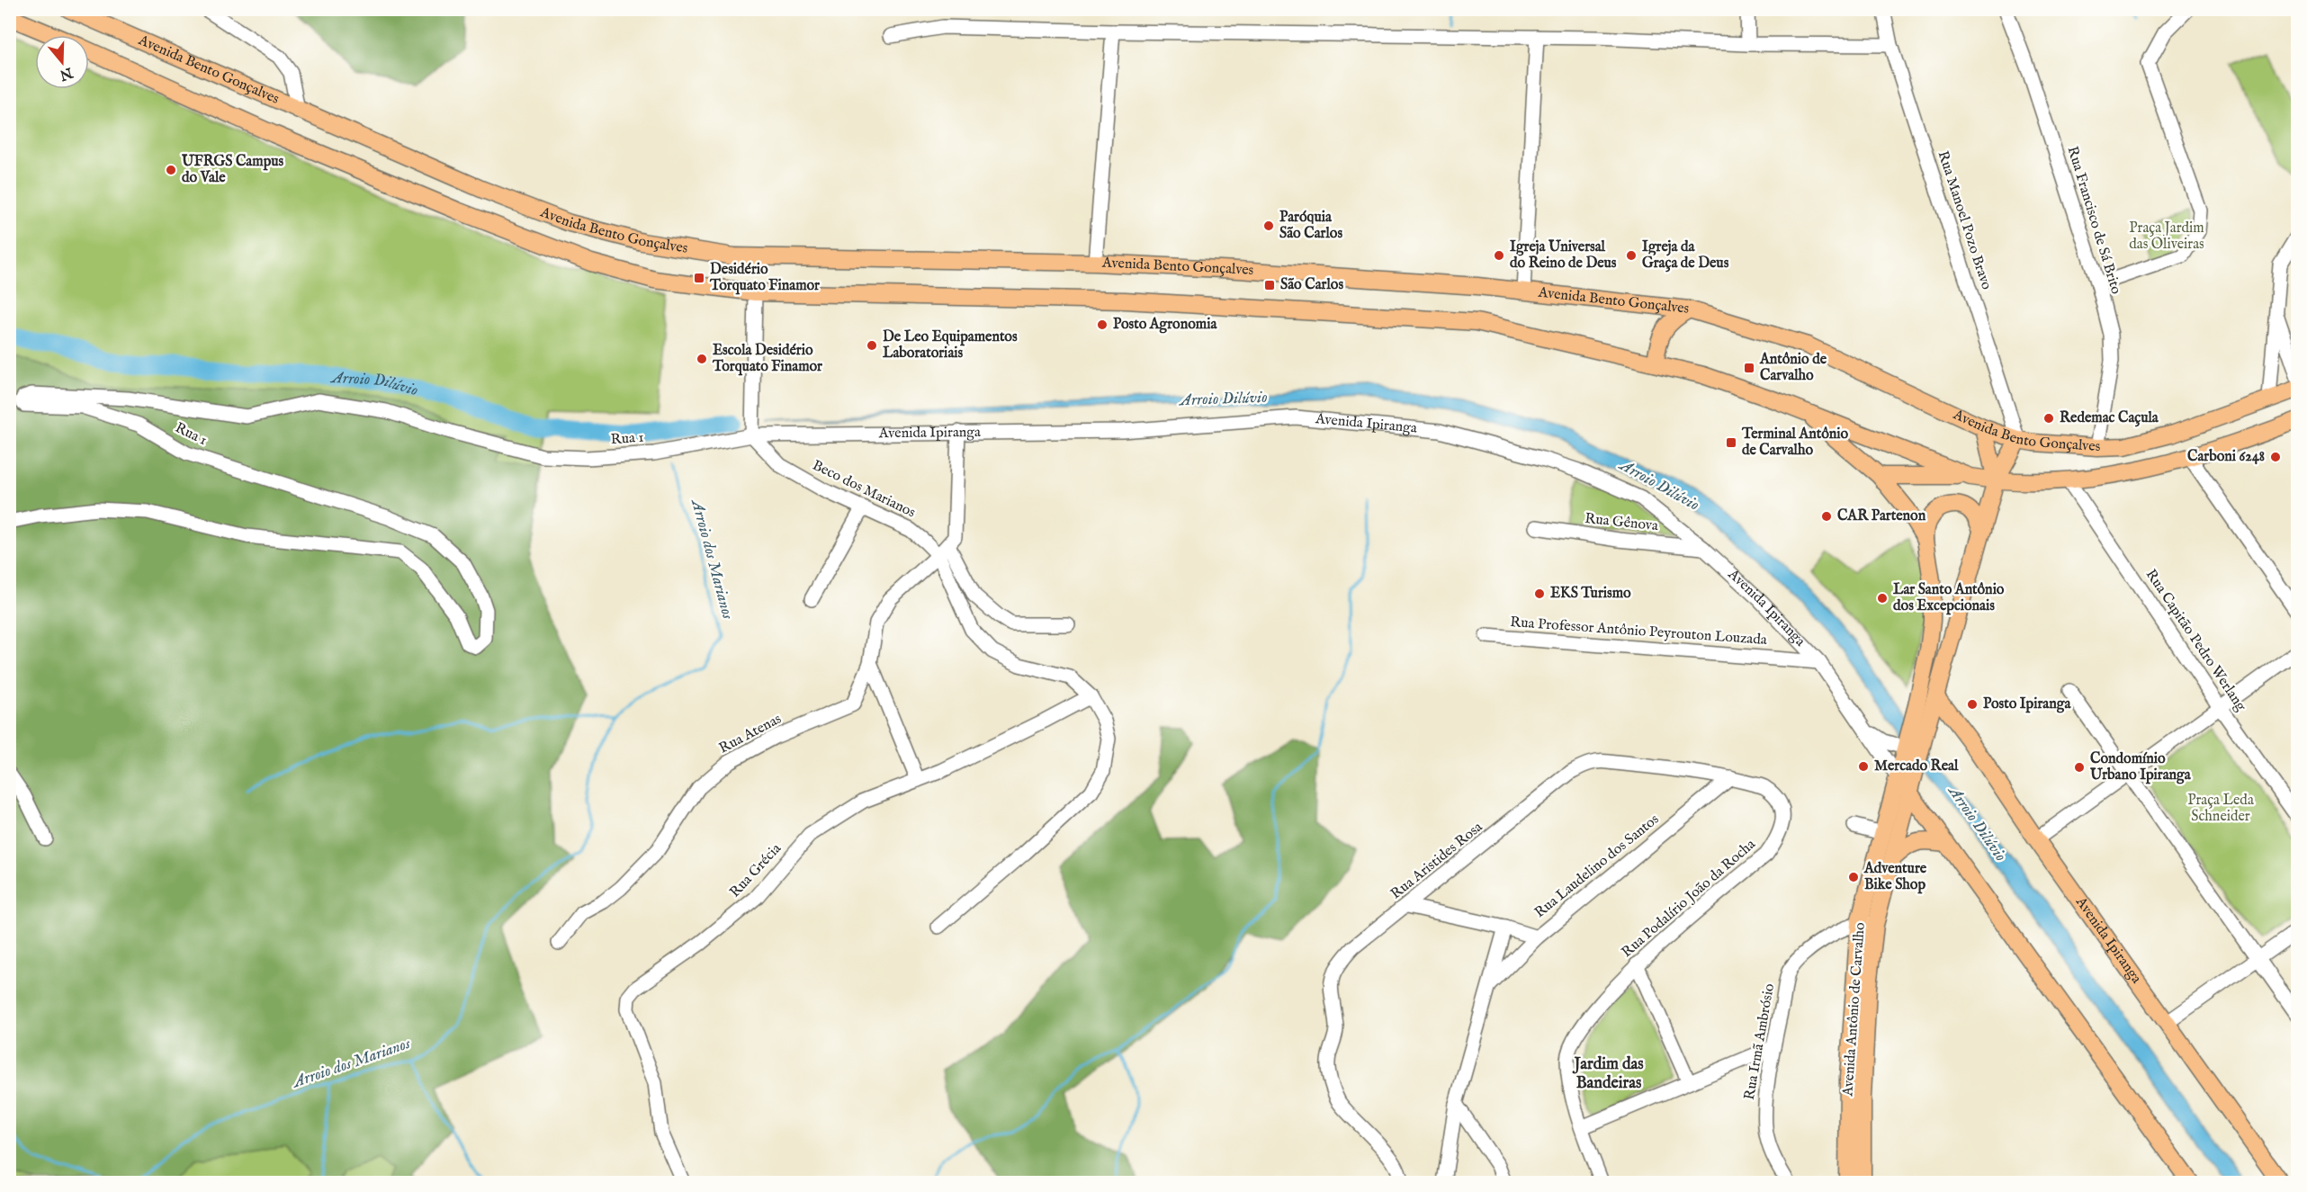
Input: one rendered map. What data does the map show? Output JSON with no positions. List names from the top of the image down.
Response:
{
  "streets": {
    "main road": ["Avenida Bento Gonçalves", "Avenida Ipiranga", "Avenida Antônio de Carvalho"],
    "street": [
      "Rua Manoel Pozo Bravo",
      "Rua Francisco de Sá Brito",
      "Rua 1",
      "Beco dos Marianos",
      "Rua Gênova",
      "Rua Professor Antônio Peyrouton Louzada",
      "Rua Capitão Pedro Werlang",
      "Rua Atenas",
      "Rua Aristides Rosa",
      "Rua Laudelino dos Santos",
      "Rua Grécia",
      "Rua Podalírio João da Rocha",
      "Rua Irmã Ambrósio"
    ]
  },
  "crossings": [
    ["Avenida Bento Gonçalves", "Rua Manoel Pozo Bravo"],
    ["Avenida Bento Gonçalves", "Rua Francisco de Sá Brito"],
    ["Avenida Bento Gonçalves", "Rua Capitão Pedro Werlang"],
    ["Avenida Bento Gonçalves", "Avenida Antônio de Carvalho"],
    ["Avenida Ipiranga", "Rua 1"],
    ["Avenida Ipiranga", "Beco dos Marianos"],
    ["Avenida Ipiranga", "Rua Gênova"],
    ["Avenida Ipiranga", "Rua Professor Antônio Peyrouton Louzada"],
    ["Avenida Ipiranga", "Avenida Antônio de Carvalho"],
    ["Rua 1", "Beco dos Marianos"],
    ["Beco dos Marianos", "Rua Atenas"],
    ["Beco dos Marianos", "Rua Grécia"],
    ["Rua Aristides Rosa", "Rua Laudelino dos Santos"],
    ["Rua Aristides Rosa", "Rua Podalírio João da Rocha"],
    ["Avenida Antônio de Carvalho", "Rua Irmã Ambrósio"]
  ],
  "districts": ["Jardim das Bandeiras"],
  "water": ["Arroio Dilúvio", "Arroio dos Marianos"],
  "parks": ["Praça Jardim das Oliveiras", "Praça Leda Schneider"],
  "places": {
    "other": [
      "UFRGS Campus do Vale",
      "Paróquia São Carlos",
      "Igreja Universal do Reino de Deus",
      "Igreja da Graça de Deus",
      "Posto Agronomia",
      "De Leo Equipamentos Laboratoriais",
      "Escola Desidério Torquato Finamor",
      "Redemac Caçula",
      "Carboni 6248",
      "CAR Partenon",
      "EKS Turismo",
      "Lar Santo Antônio dos Excepcionais",
      "Posto Ipiranga",
      "Mercado Real",
      "Condomínio Urbano Ipiranga",
      "Adventure Bike Shop"
    ],
    "transit": [
      "Desidério Torquato Finamor",
      "São Carlos",
      "Antônio de Carvalho",
      "Terminal Antônio de Carvalho"
    ]
  },
  "north": "bottom"
}
